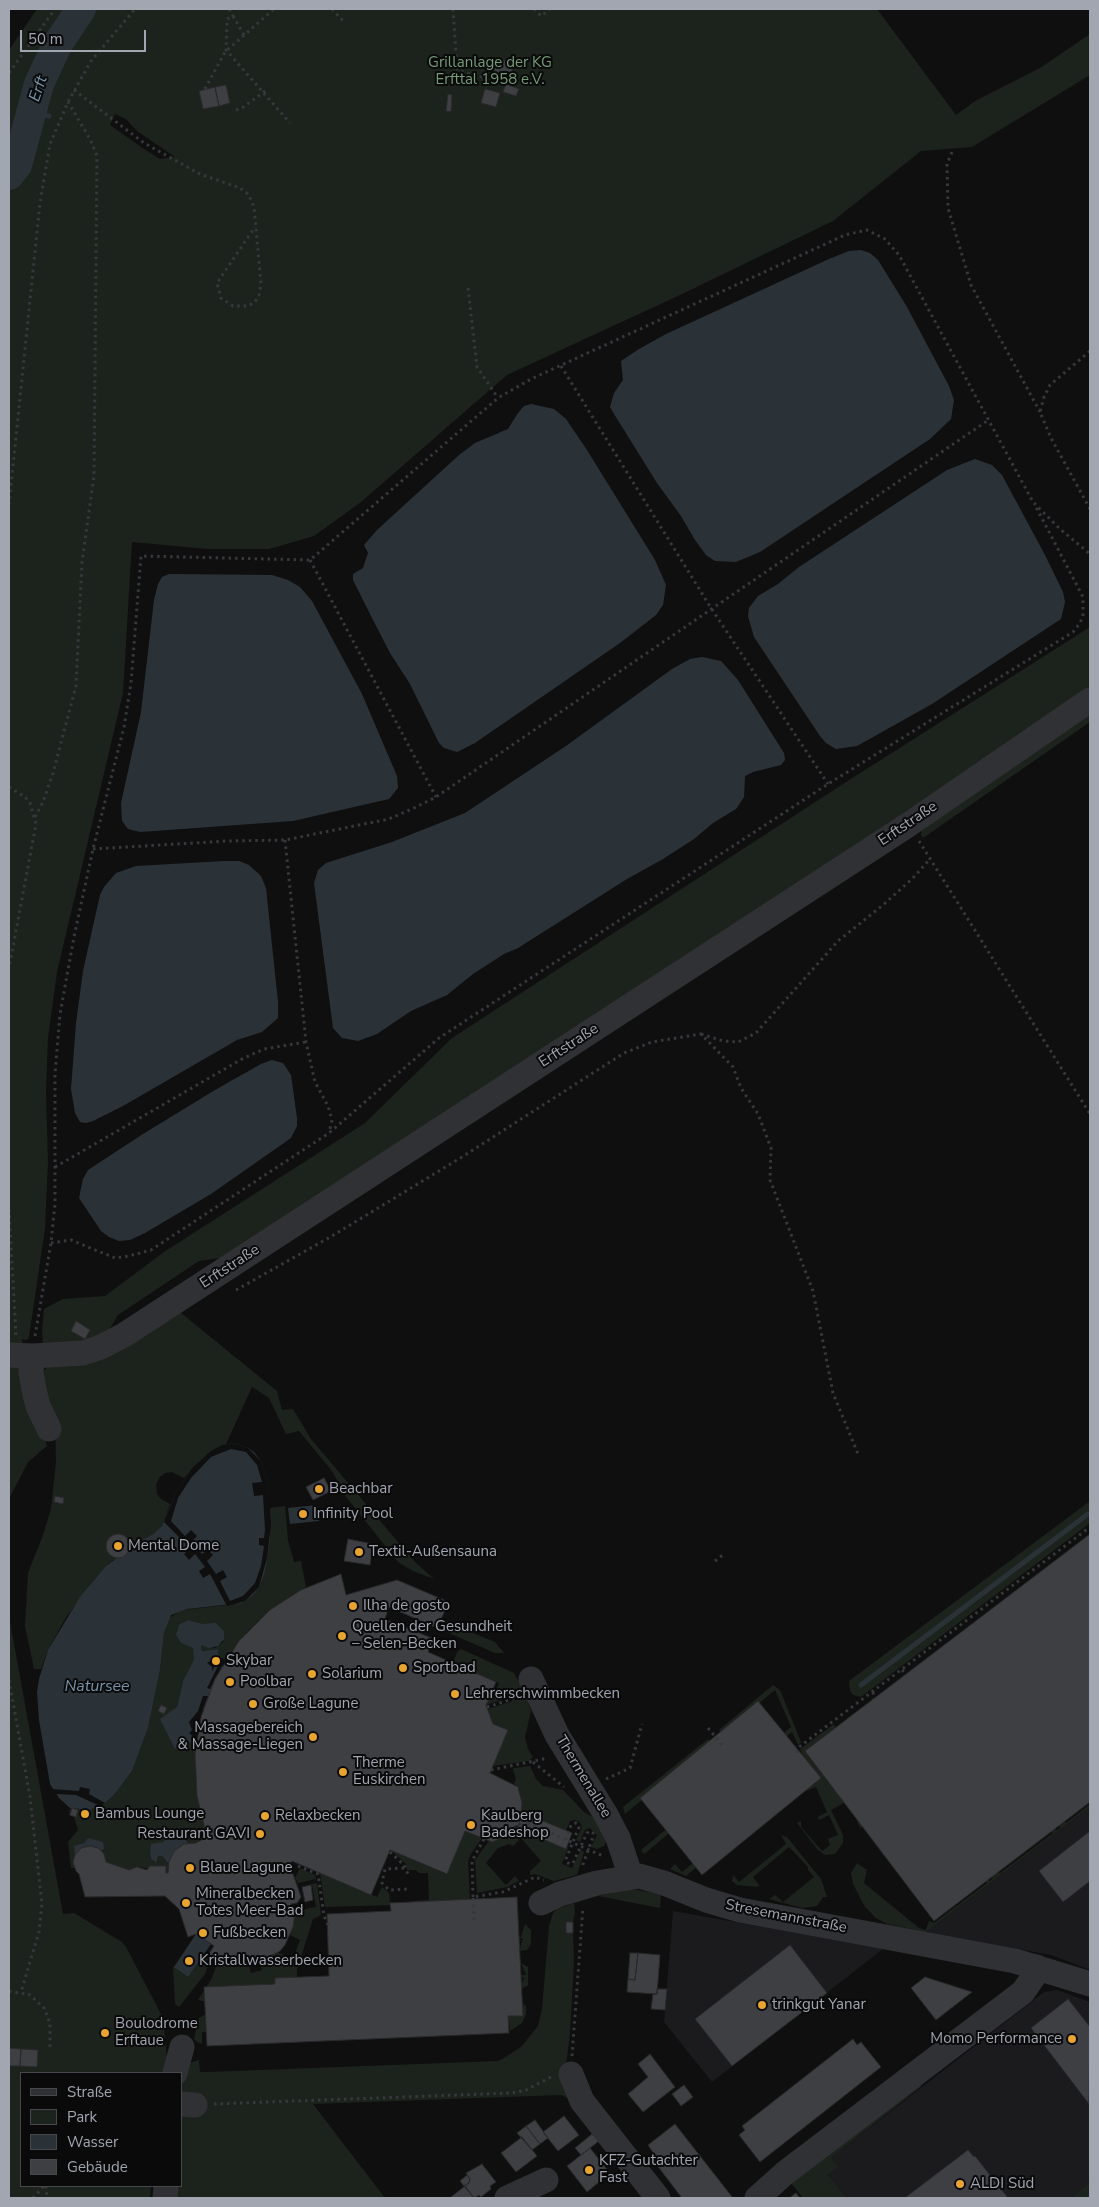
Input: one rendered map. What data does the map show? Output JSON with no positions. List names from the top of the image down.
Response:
{
  "streets": {
    "street": ["Erftstraße", "Thermenallee", "Stresemannstraße"]
  },
  "crossings": [
    ["Thermenallee", "Stresemannstraße"]
  ],
  "water": ["Erft", "Natursee"],
  "parks": ["Grillanlage der KG Erfttal 1958 e.V."],
  "places": [
    "Beachbar",
    "Infinity Pool",
    "Mental Dome",
    "Textil-Außensauna",
    "Ilha de gosto",
    "Quellen der Gesundheit – Selen-Becken",
    "Skybar",
    "Sportbad",
    "Solarium",
    "Poolbar",
    "Lehrerschwimmbecken",
    "Große Lagune",
    "Massagebereich & Massage-Liegen",
    "Therme Euskirchen",
    "Bambus Lounge",
    "Relaxbecken",
    "Kaulberg Badeshop",
    "Restaurant GAVI",
    "Blaue Lagune",
    "Mineralbecken Totes Meer-Bad",
    "Fußbecken",
    "Kristallwasserbecken",
    "trinkgut Yanar",
    "Boulodrome Erftaue",
    "Momo Performance",
    "KFZ-Gutachter Fast",
    "ALDI Süd"
  ],
  "legend": [
    "Straße",
    "Park",
    "Wasser",
    "Gebäude"
  ],
  "scale_bar": "50 m"
}
